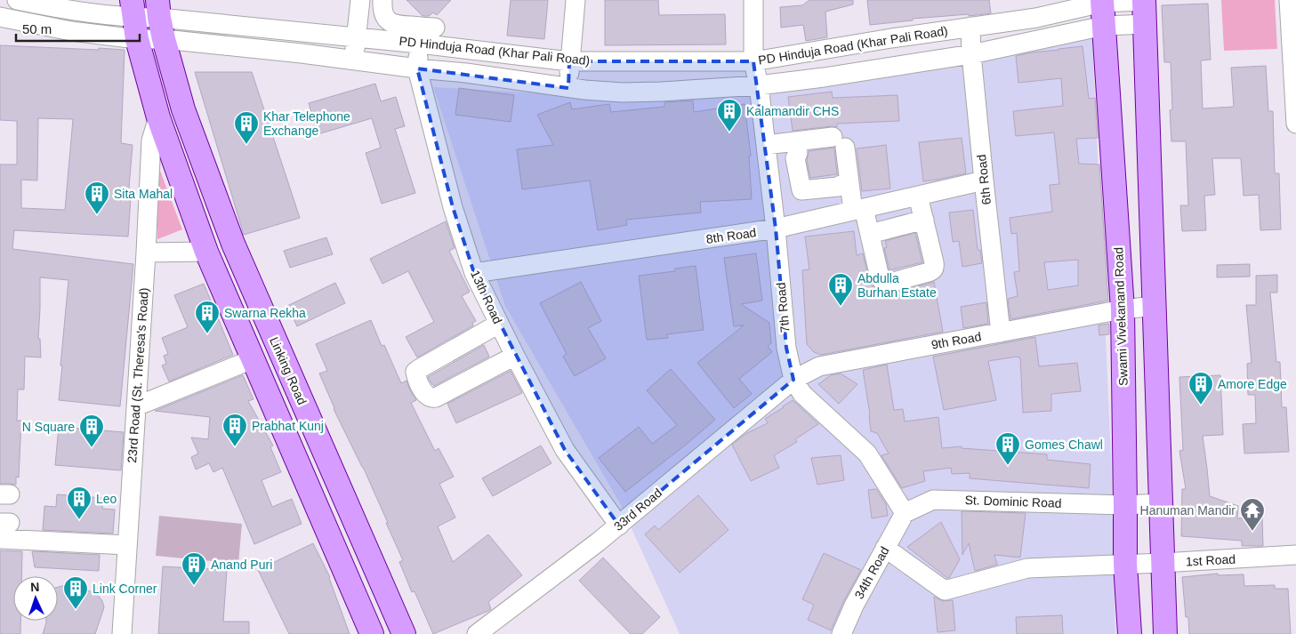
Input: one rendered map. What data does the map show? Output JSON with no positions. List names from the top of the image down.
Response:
{
  "streets": {
    "main road": ["Swami Vivekanand Road", "Linking Road"],
    "street": [
      "PD Hinduja Road (Khar Pali Road)",
      "6th Road",
      "8th Road",
      "13th Road",
      "7th Road",
      "9th Road",
      "23rd Road (St. Theresa's Road)",
      "St. Dominic Road",
      "33rd Road",
      "1st Road",
      "34th Road"
    ]
  },
  "crossings": [
    ["PD Hinduja Road (Khar Pali Road)", "6th Road"],
    ["PD Hinduja Road (Khar Pali Road)", "13th Road"],
    ["PD Hinduja Road (Khar Pali Road)", "7th Road"],
    ["PD Hinduja Road (Khar Pali Road)", "Swami Vivekanand Road"],
    ["PD Hinduja Road (Khar Pali Road)", "Linking Road"],
    ["6th Road", "8th Road"],
    ["6th Road", "9th Road"],
    ["8th Road", "13th Road"],
    ["8th Road", "7th Road"],
    ["13th Road", "33rd Road"],
    ["7th Road", "9th Road"],
    ["7th Road", "St. Dominic Road"],
    ["7th Road", "33rd Road"],
    ["7th Road", "34th Road"],
    ["Swami Vivekanand Road", "9th Road"],
    ["Swami Vivekanand Road", "St. Dominic Road"],
    ["Swami Vivekanand Road", "1st Road"],
    ["9th Road", "33rd Road"],
    ["St. Dominic Road", "34th Road"],
    ["1st Road", "34th Road"]
  ],
  "places": {
    "building": [
      "Kalamandir CHS",
      "Khar Telephone Exchange",
      "Sita Mahal",
      "Abdulla Burhan Estate",
      "Swarna Rekha",
      "Amore Edge",
      "Prabhat Kunj",
      "N Square",
      "Gomes Chawl",
      "Leo",
      "Anand Puri",
      "Link Corner"
    ],
    "temple": ["Hanuman Mandir"]
  },
  "scale_bar": "50 m",
  "north": "top"
}
